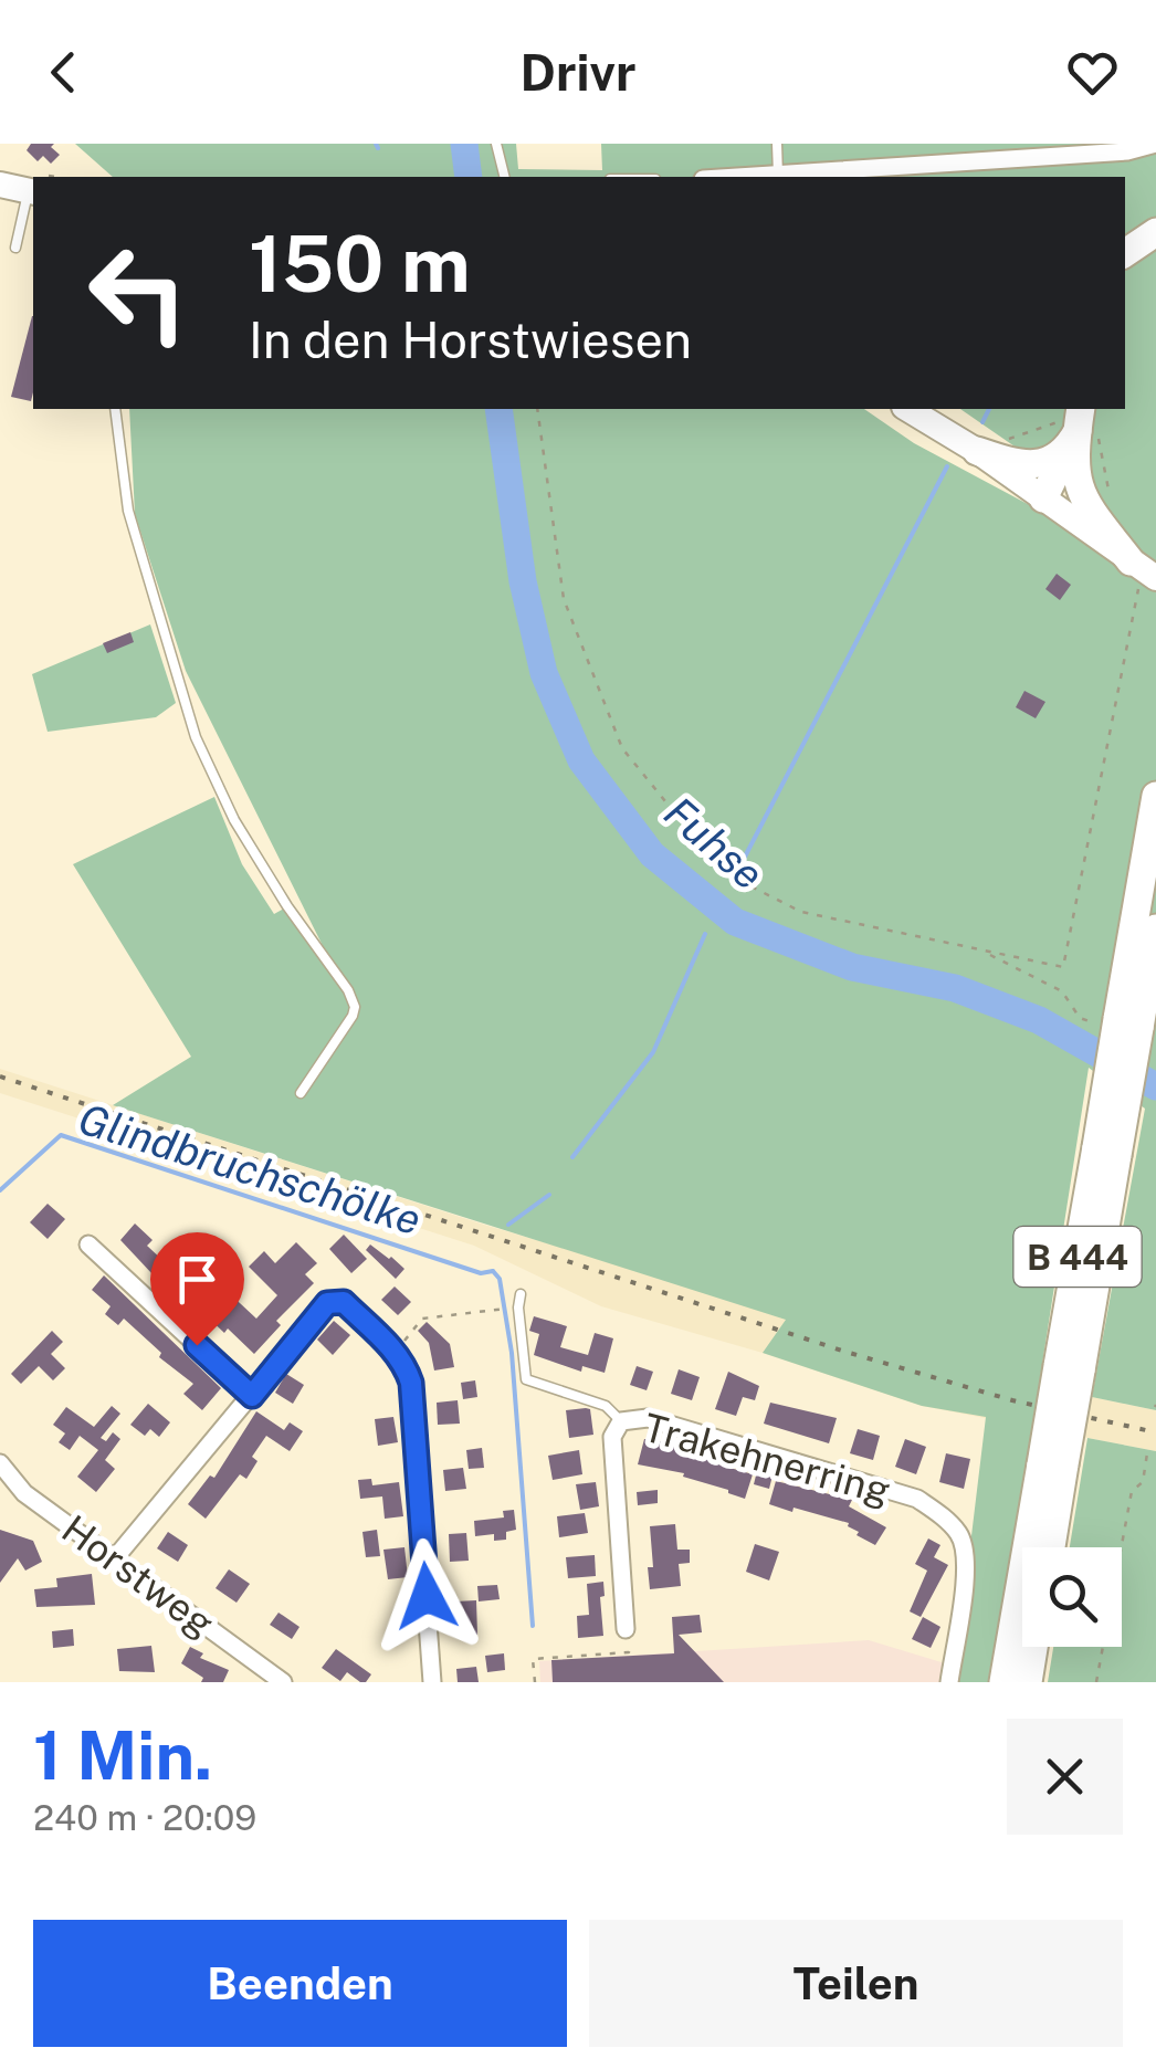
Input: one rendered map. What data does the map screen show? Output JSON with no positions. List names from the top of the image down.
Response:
{
  "streets": {
    "highway": ["B 444"],
    "street": ["Trakehnerring", "Horstweg"]
  },
  "water": ["Fuhse", "Glindbruchschölke"],
  "page": {
    "header": "Drivr",
    "turn": ["150 m", "In den Horstwiesen"],
    "heading": ["1 Min.", "240 m · 20:09"],
    "buttons": ["Beenden", "Teilen"]
  }
}
